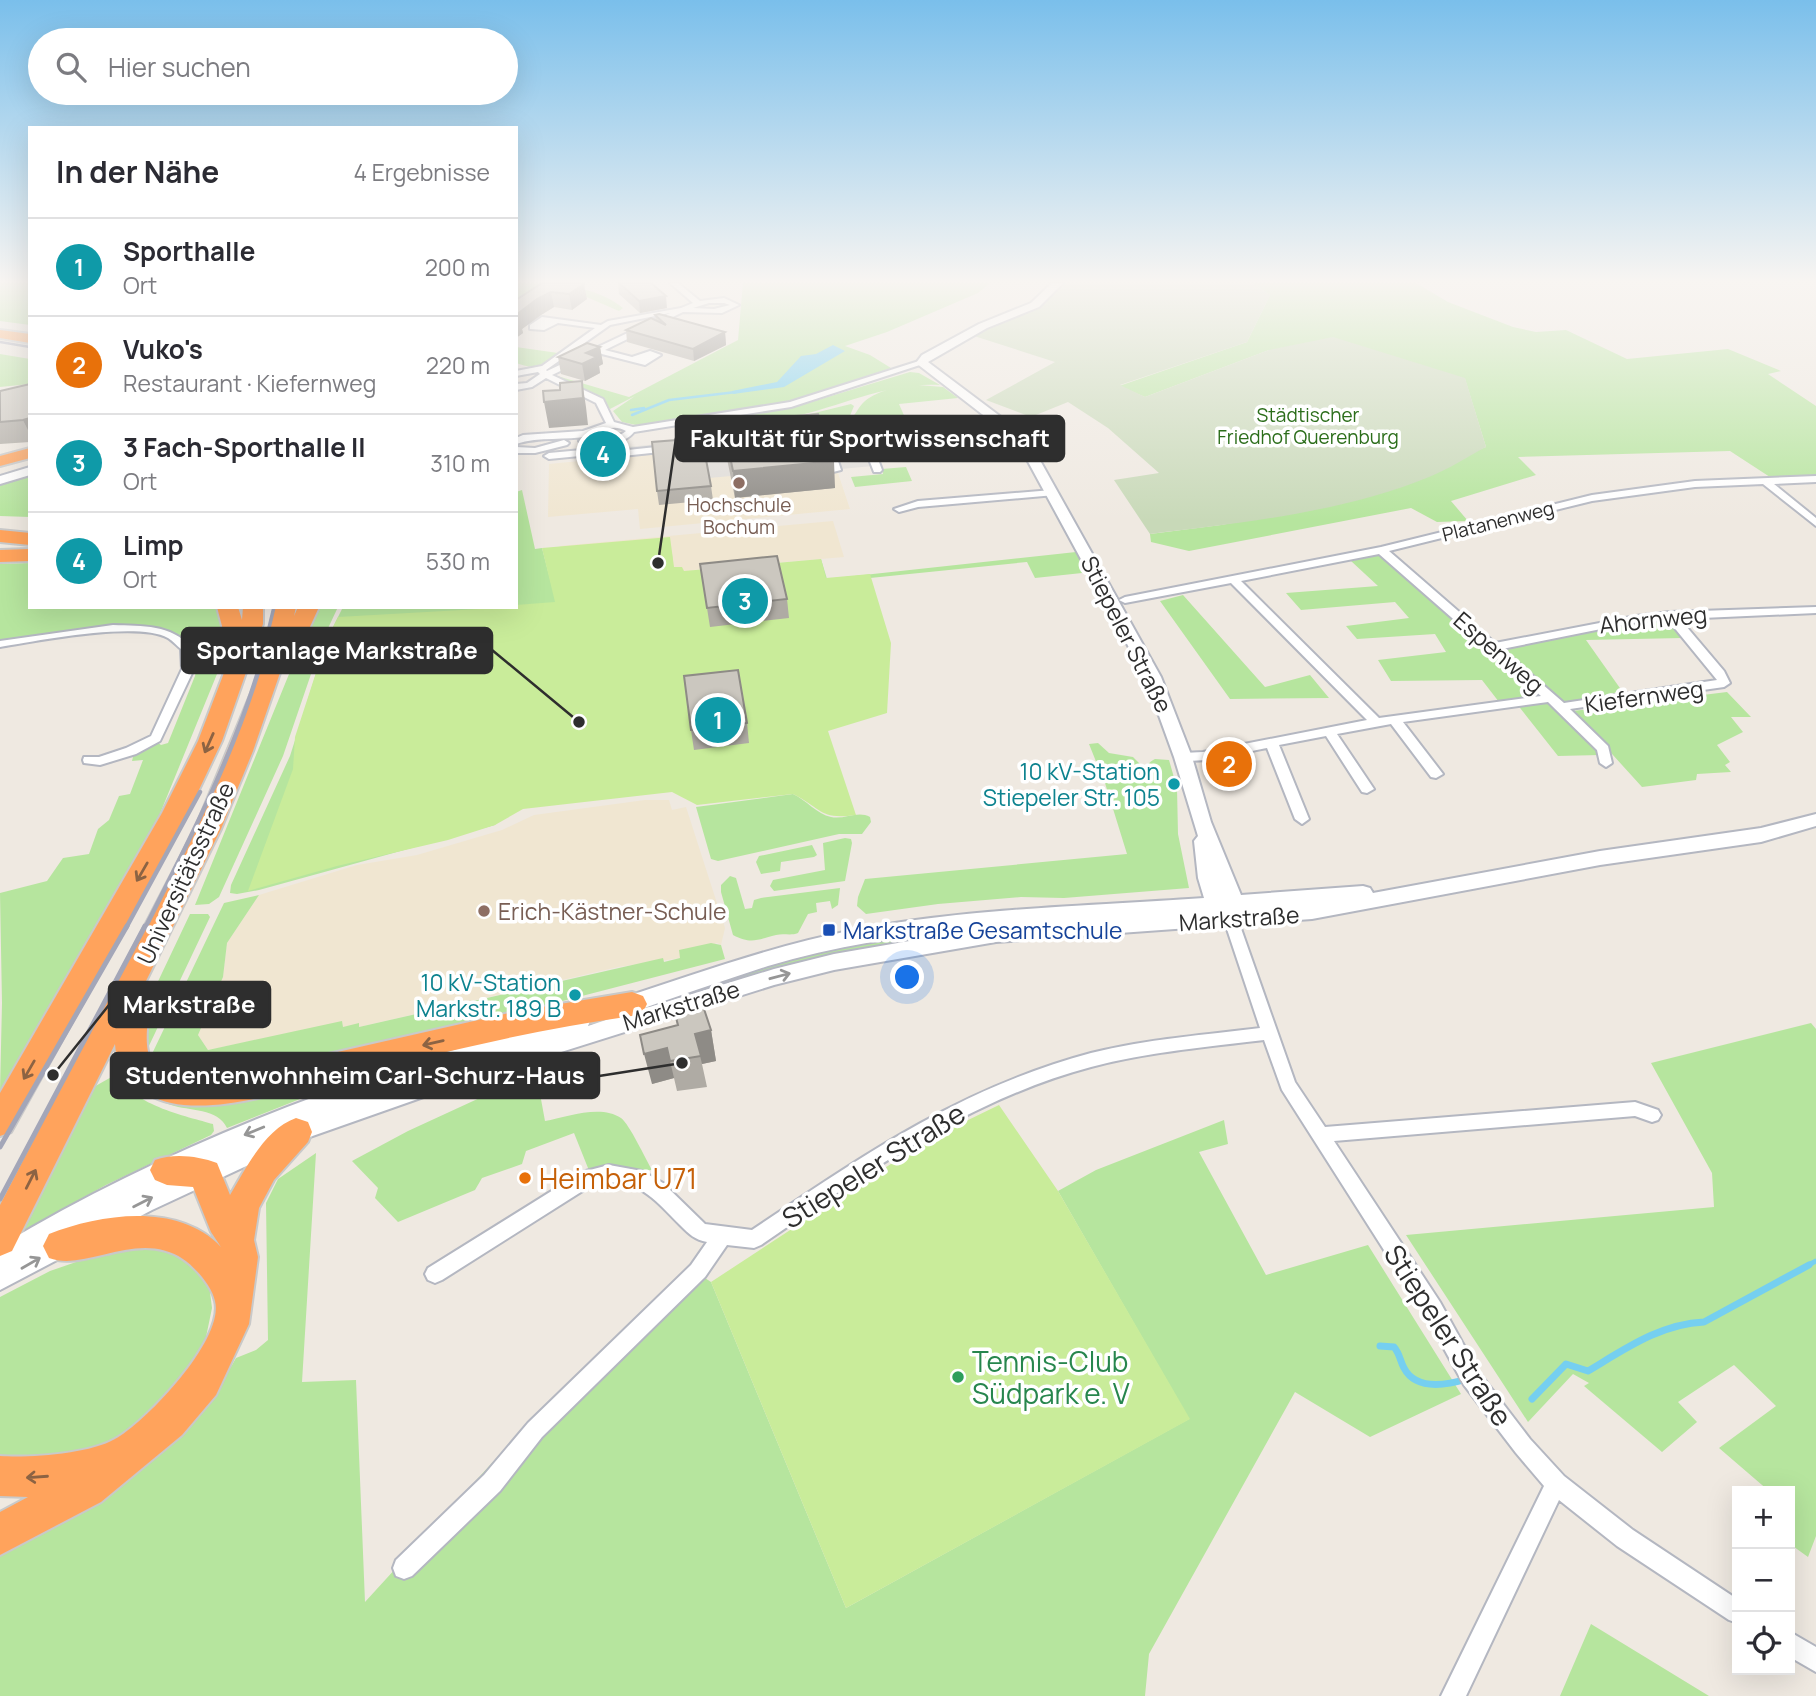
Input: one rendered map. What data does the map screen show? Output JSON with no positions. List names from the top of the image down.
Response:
{
  "streets": {
    "highway": ["Universitätsstraße"],
    "main road": ["Stiepeler Straße", "Markstraße"],
    "street": [
      "Platanenweg",
      "Ahornweg",
      "Espenweg",
      "Kiefernweg"
    ]
  },
  "crossings": [
    ["Platanenweg", "Espenweg"],
    ["Ahornweg", "Espenweg"],
    ["Ahornweg", "Kiefernweg"],
    ["Stiepeler Straße", "Kiefernweg"],
    ["Stiepeler Straße", "Markstraße"],
    ["Espenweg", "Kiefernweg"]
  ],
  "parks": ["Städtischer Friedhof Querenburg"],
  "places": {
    "other": [
      "Hochschule Bochum",
      "Fakultät für Sportwissenschaft",
      "Sportanlage Markstraße",
      "10 kV-Station Stiepeler Str. 105",
      "Erich-Kästner-Schule",
      "10 kV-Station Markstr. 189 B",
      "Studentenwohnheim Carl-Schurz-Haus",
      "Markstraße",
      "Heimbar U71",
      "Tennis-Club Südpark e. V"
    ],
    "transit": ["Markstraße Gesamtschule"]
  },
  "page": {
    "search": "Hier suchen",
    "heading": ["In der Nähe", "4 Ergebnisse"],
    "list": [
      {
        "mark": "1",
        "name": "Sporthalle",
        "note": "Ort",
        "value": "200 m"
      },
      {
        "mark": "2",
        "name": "Vuko's",
        "note": "Restaurant · Kiefernweg",
        "value": "220 m"
      },
      {
        "mark": "3",
        "name": "3 Fach-Sporthalle II",
        "note": "Ort",
        "value": "310 m"
      },
      {
        "mark": "4",
        "name": "Limp",
        "note": "Ort",
        "value": "530 m"
      }
    ],
    "pins": [
      "4",
      "3",
      "1",
      "2"
    ],
    "map_buttons": ["+", "−"]
  }
}
